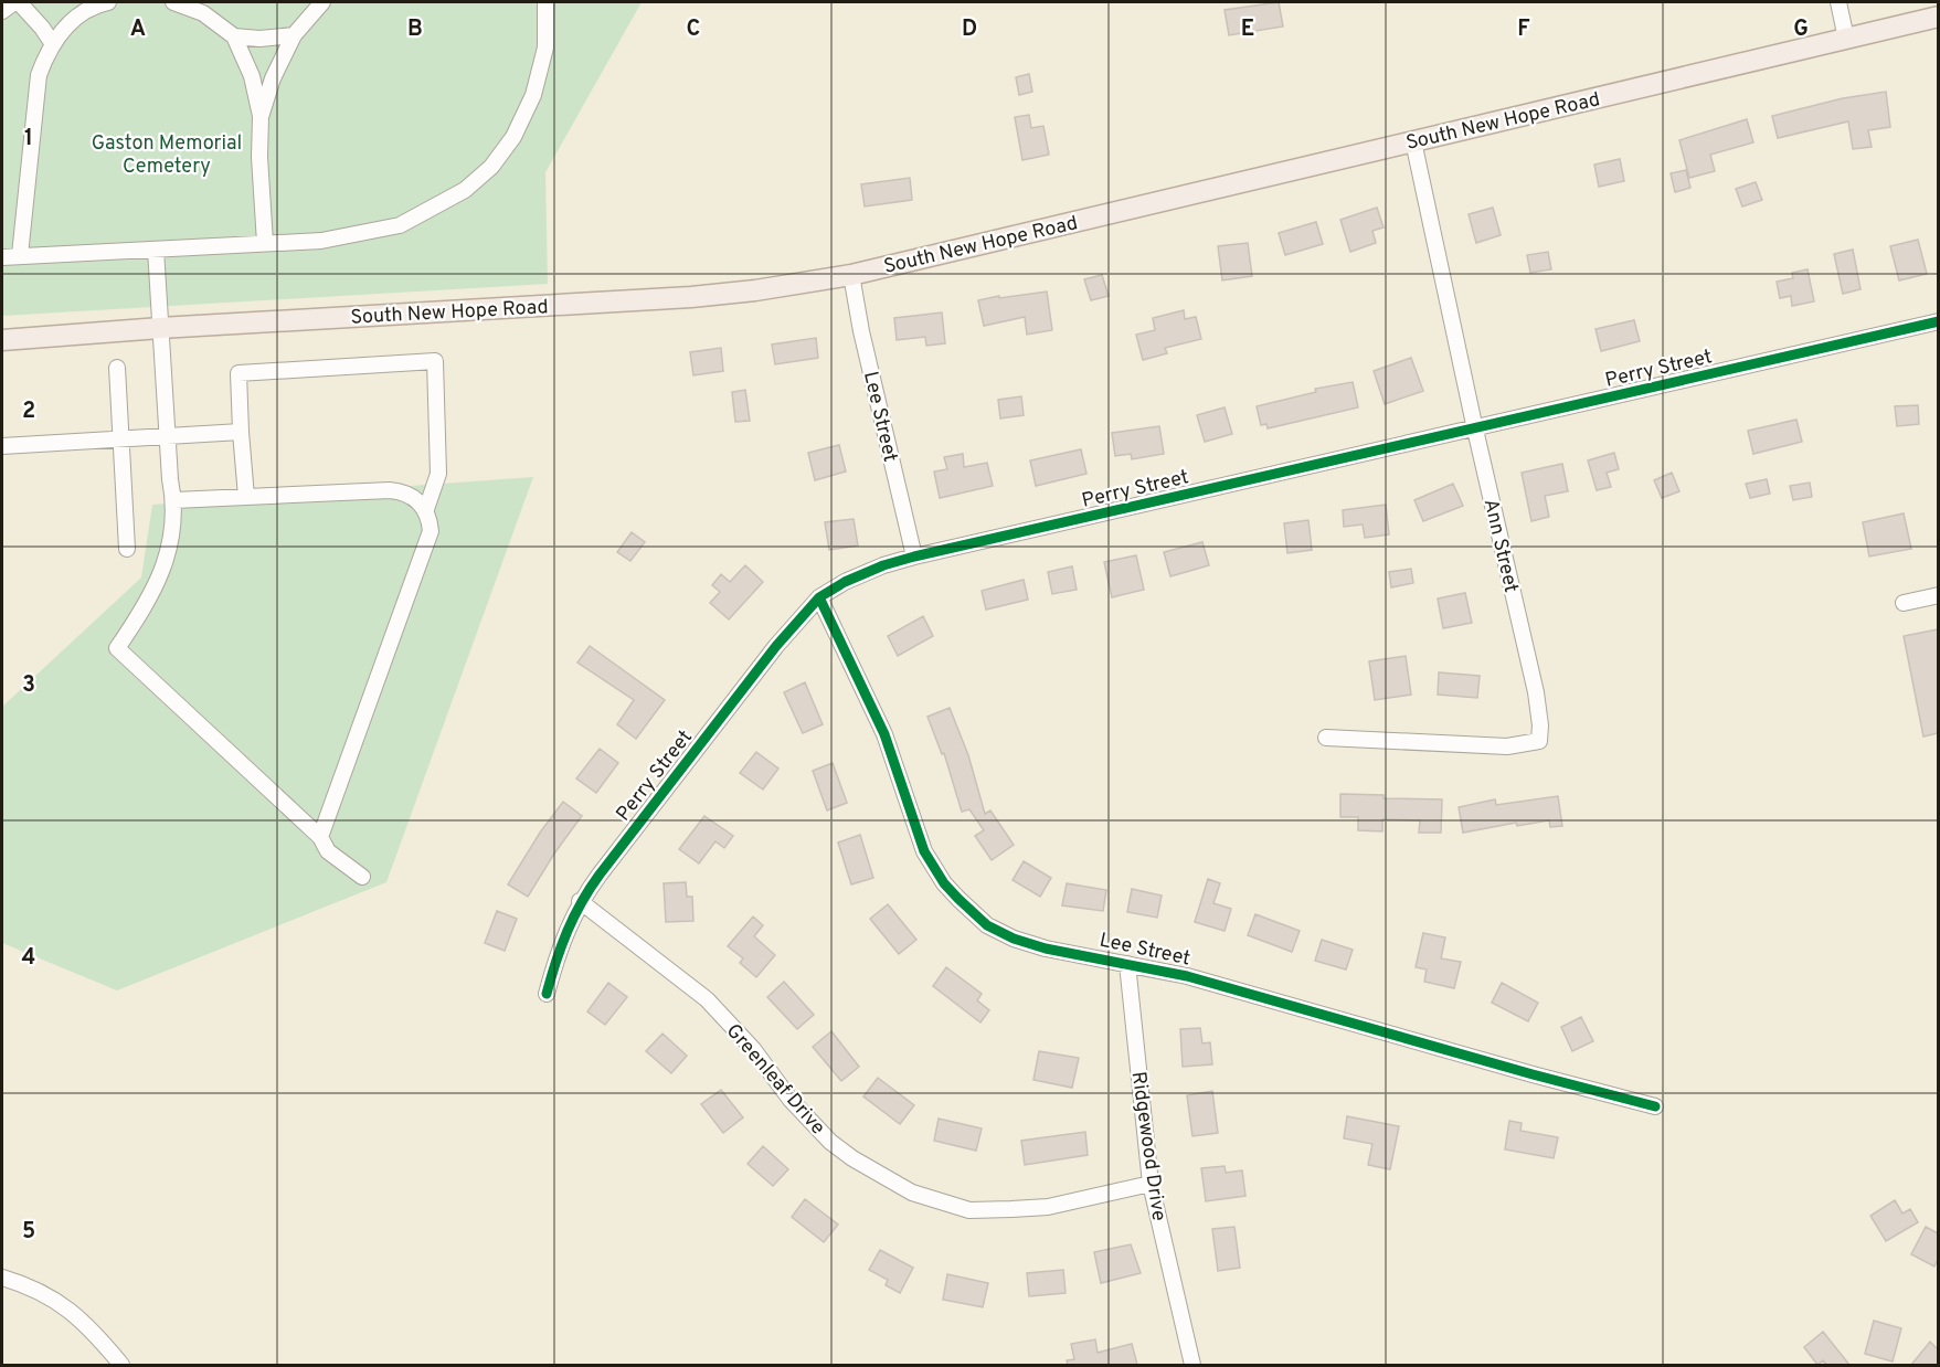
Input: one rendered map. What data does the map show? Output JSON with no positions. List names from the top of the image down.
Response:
{
  "streets": {
    "main road": ["South New Hope Road"],
    "street": [
      "Perry Street",
      "Lee Street",
      "Ann Street",
      "Greenleaf Drive",
      "Ridgewood Drive"
    ]
  },
  "crossings": [
    ["South New Hope Road", "Lee Street"],
    ["South New Hope Road", "Ann Street"],
    ["Perry Street", "Lee Street"],
    ["Perry Street", "Ann Street"],
    ["Perry Street", "Greenleaf Drive"],
    ["Lee Street", "Ridgewood Drive"],
    ["Greenleaf Drive", "Ridgewood Drive"]
  ],
  "parks": ["Gaston Memorial Cemetery"],
  "grid": {
    "columns": [
      "A",
      "B",
      "C",
      "D",
      "E",
      "F",
      "G"
    ],
    "rows": [
      "1",
      "2",
      "3",
      "4",
      "5"
    ]
  }
}
